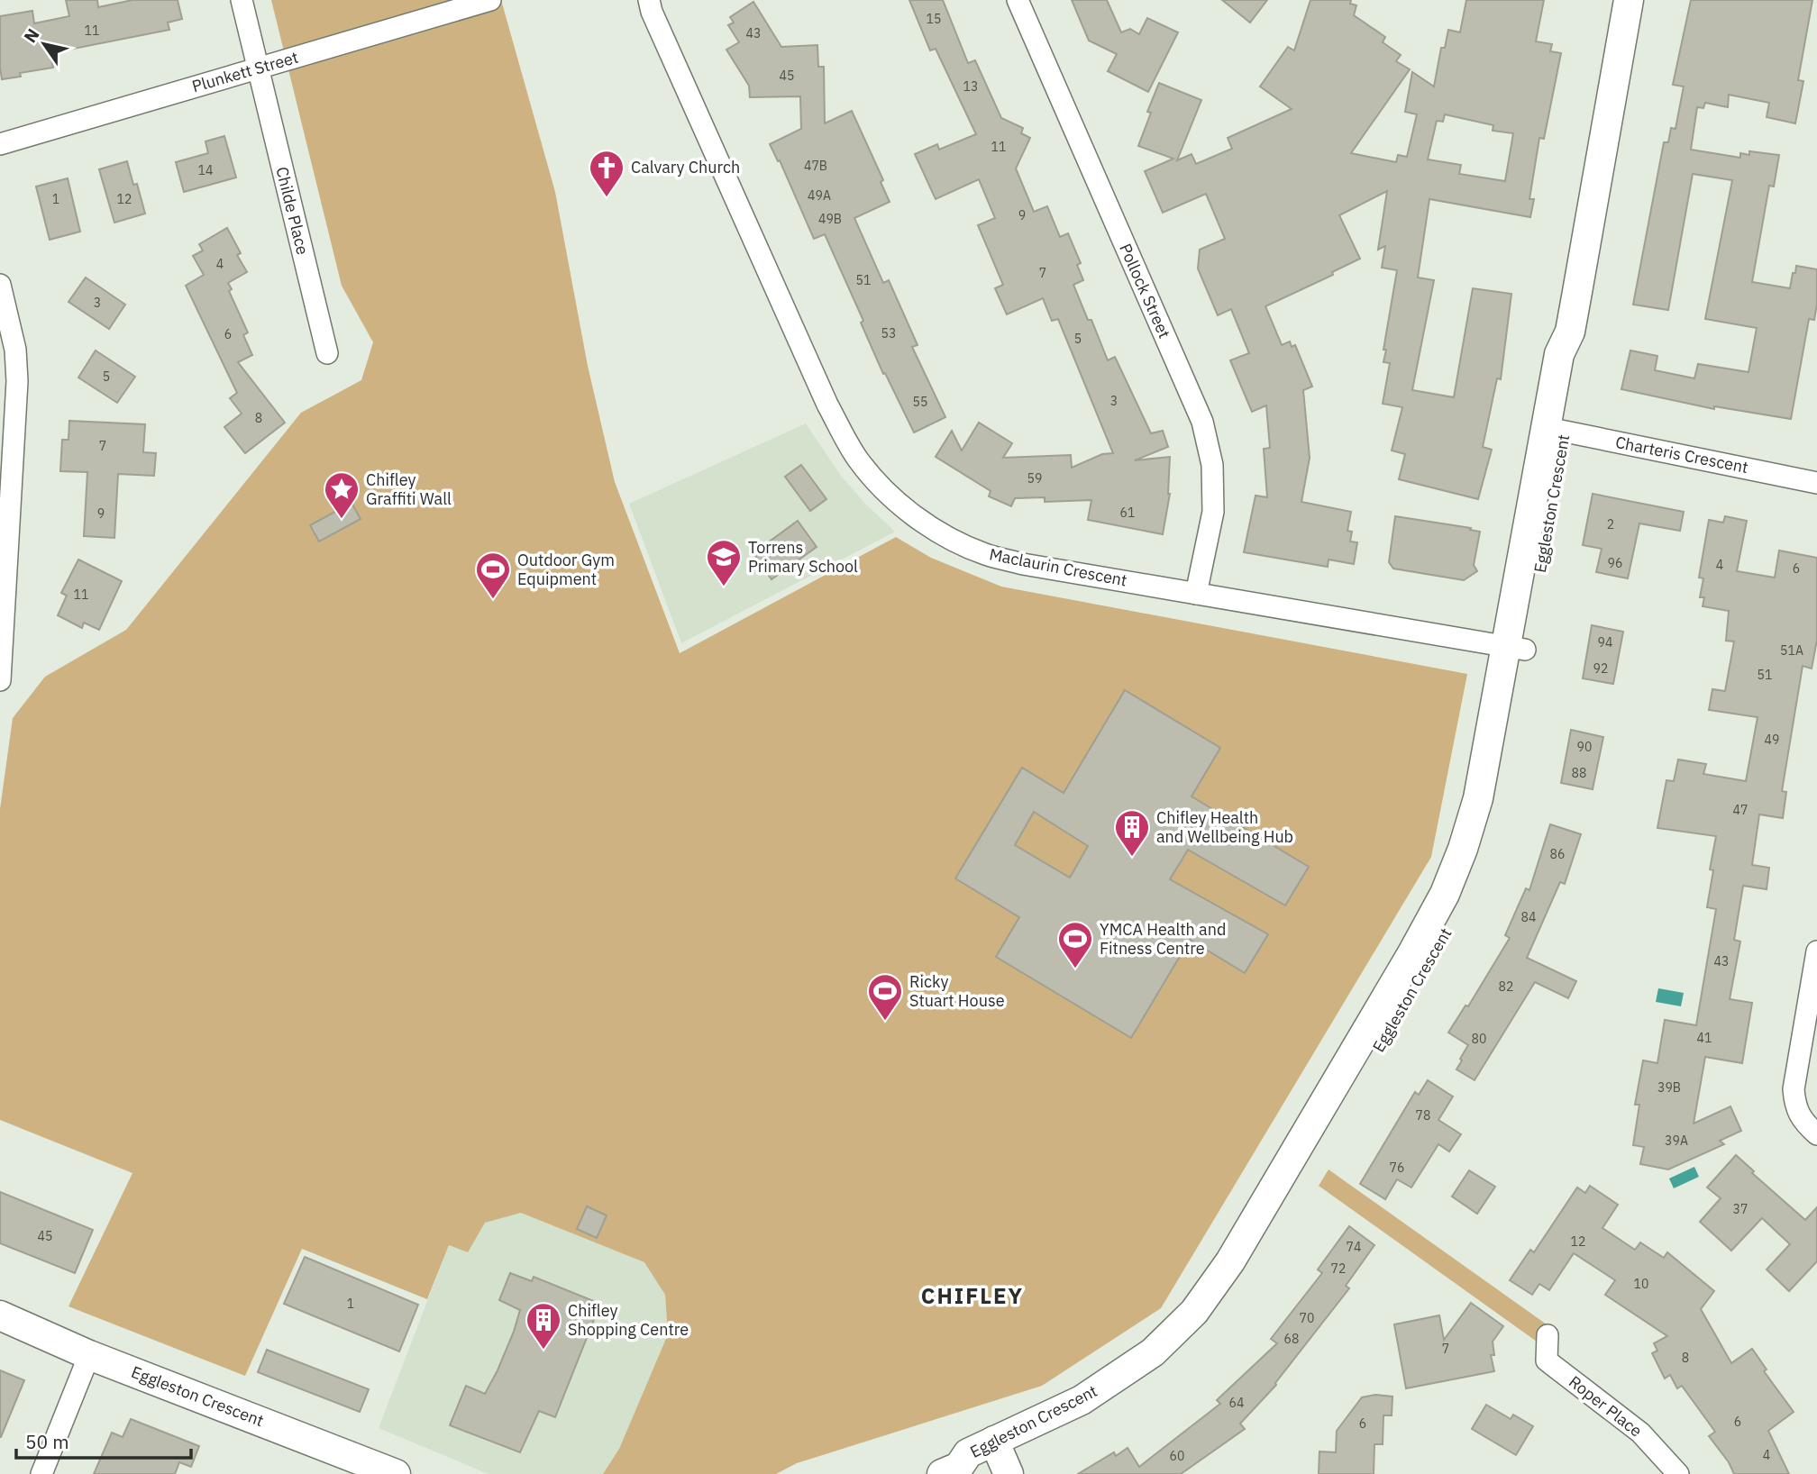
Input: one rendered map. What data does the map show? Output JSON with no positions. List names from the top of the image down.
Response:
{
  "streets": {
    "street": [
      "Plunkett Street",
      "Childe Place",
      "Pollock Street",
      "Charteris Crescent",
      "Eggleston Crescent",
      "Maclaurin Crescent",
      "Roper Place"
    ]
  },
  "crossings": [
    ["Plunkett Street", "Childe Place"],
    ["Pollock Street", "Maclaurin Crescent"],
    ["Charteris Crescent", "Eggleston Crescent"],
    ["Eggleston Crescent", "Maclaurin Crescent"]
  ],
  "districts": ["CHIFLEY"],
  "places": {
    "church": ["Calvary Church"],
    "place": ["Chifley Graffiti Wall"],
    "school or university": ["Torrens Primary School"],
    "sports": ["Outdoor Gym Equipment", "YMCA Health and Fitness Centre", "Ricky Stuart House"],
    "building": ["Chifley Health and Wellbeing Hub", "Chifley Shopping Centre"]
  },
  "house_numbers": [
    "15",
    "11",
    "43",
    "45",
    "13",
    "11",
    "47B",
    "14",
    "49A",
    "1",
    "12",
    "9",
    "49B",
    "4",
    "7",
    "51",
    "3",
    "53",
    "6",
    "5",
    "5",
    "3",
    "55",
    "8",
    "7",
    "59",
    "61",
    "9",
    "2",
    "96",
    "4",
    "6",
    "11",
    "94",
    "51A",
    "92",
    "51",
    "49",
    "90",
    "88",
    "47",
    "86",
    "84",
    "43",
    "82",
    "41",
    "80",
    "39B",
    "78",
    "39A",
    "76",
    "37",
    "45",
    "12",
    "74",
    "72",
    "10",
    "1",
    "70",
    "68",
    "7",
    "8",
    "64",
    "6",
    "6",
    "4",
    "60"
  ],
  "scale_bar": "50 m",
  "north": "top left"
}
